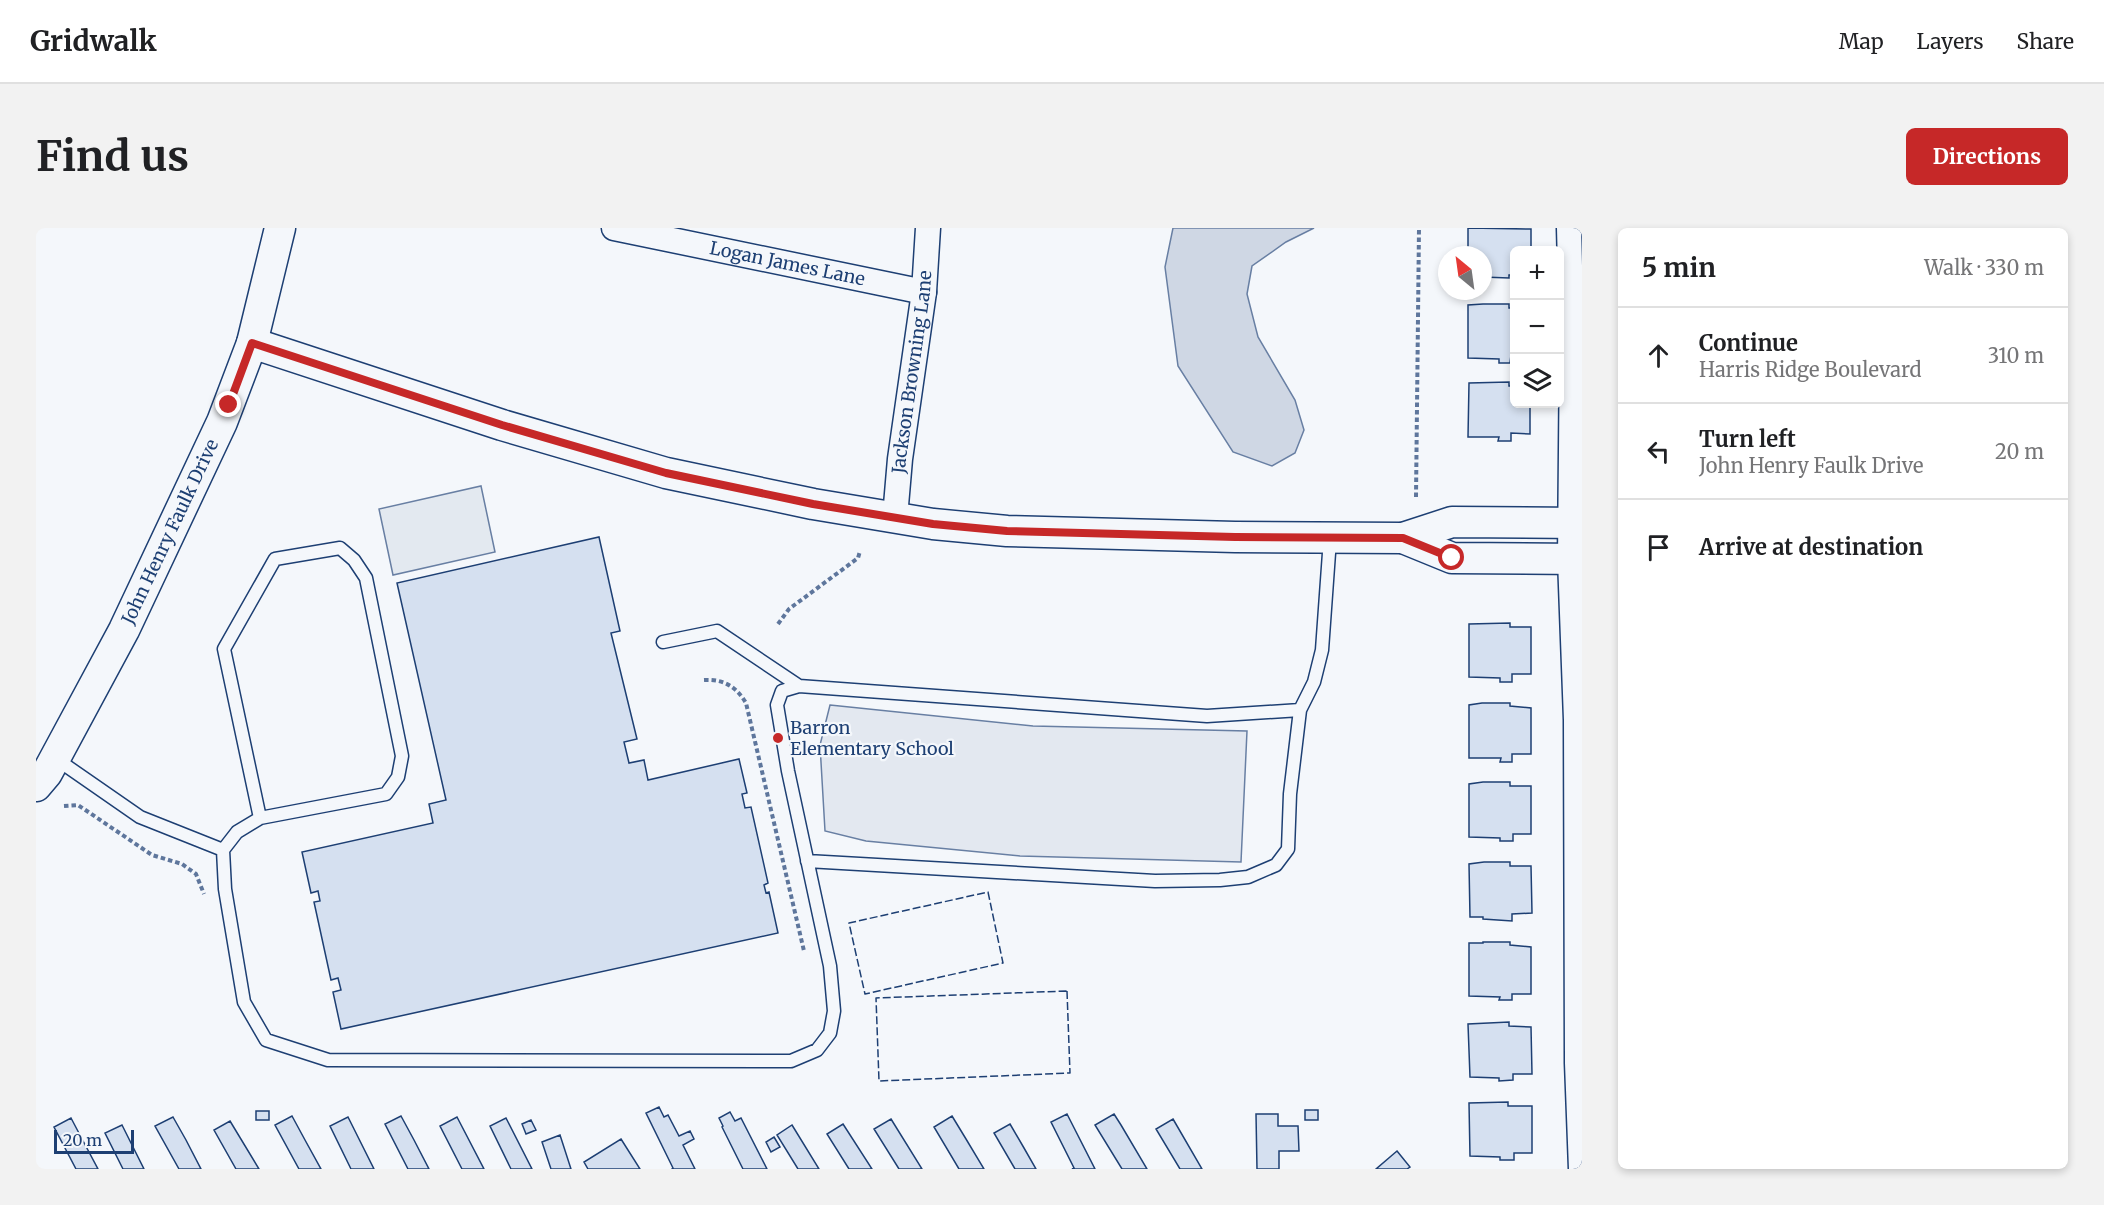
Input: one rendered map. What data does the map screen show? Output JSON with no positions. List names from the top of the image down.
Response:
{
  "streets": {
    "street": ["Logan James Lane", "Jackson Browning Lane", "John Henry Faulk Drive"]
  },
  "crossings": [
    ["Logan James Lane", "Jackson Browning Lane"]
  ],
  "places": ["Barron Elementary School"],
  "scale_bar": "20 m",
  "north": "top left",
  "page": {
    "header": "Gridwalk",
    "nav": ["Map", "Layers", "Share"],
    "buttons": "Directions",
    "title": "Find us",
    "heading": ["5 min", "Walk · 330 m"],
    "map_buttons": ["+", "−"],
    "list": [
      ["Continue", "Harris Ridge Boulevard", "310 m"],
      ["Turn left", "John Henry Faulk Drive", "20 m"],
      "Arrive at destination"
    ],
    "scale": "20 m"
  }
}
